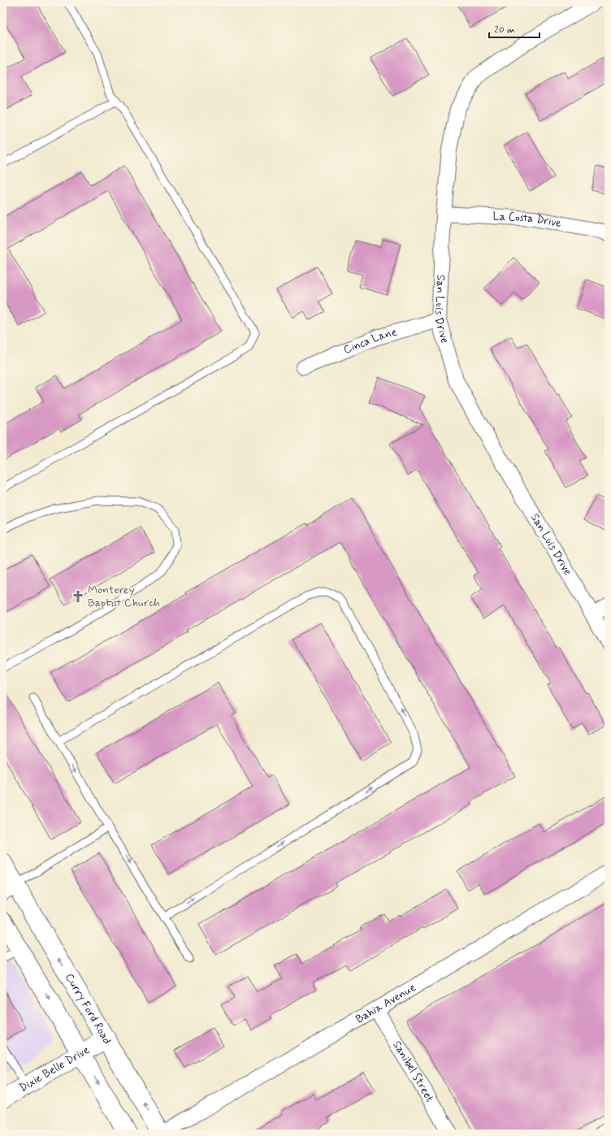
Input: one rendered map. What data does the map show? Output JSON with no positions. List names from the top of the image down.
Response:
{
  "streets": {
    "main road": ["Curry Ford Road", "Dixie Belle Drive"],
    "street": [
      "La Costa Drive",
      "San Luis Drive",
      "Cinca Lane",
      "Bahia Avenue",
      "Sanibel Street"
    ]
  },
  "crossings": [
    ["La Costa Drive", "San Luis Drive"],
    ["San Luis Drive", "Cinca Lane"],
    ["Bahia Avenue", "Curry Ford Road"],
    ["Bahia Avenue", "Sanibel Street"],
    ["Curry Ford Road", "Dixie Belle Drive"]
  ],
  "places": {
    "church": ["Monterey Baptist Church"]
  },
  "scale_bar": "20 m"
}
